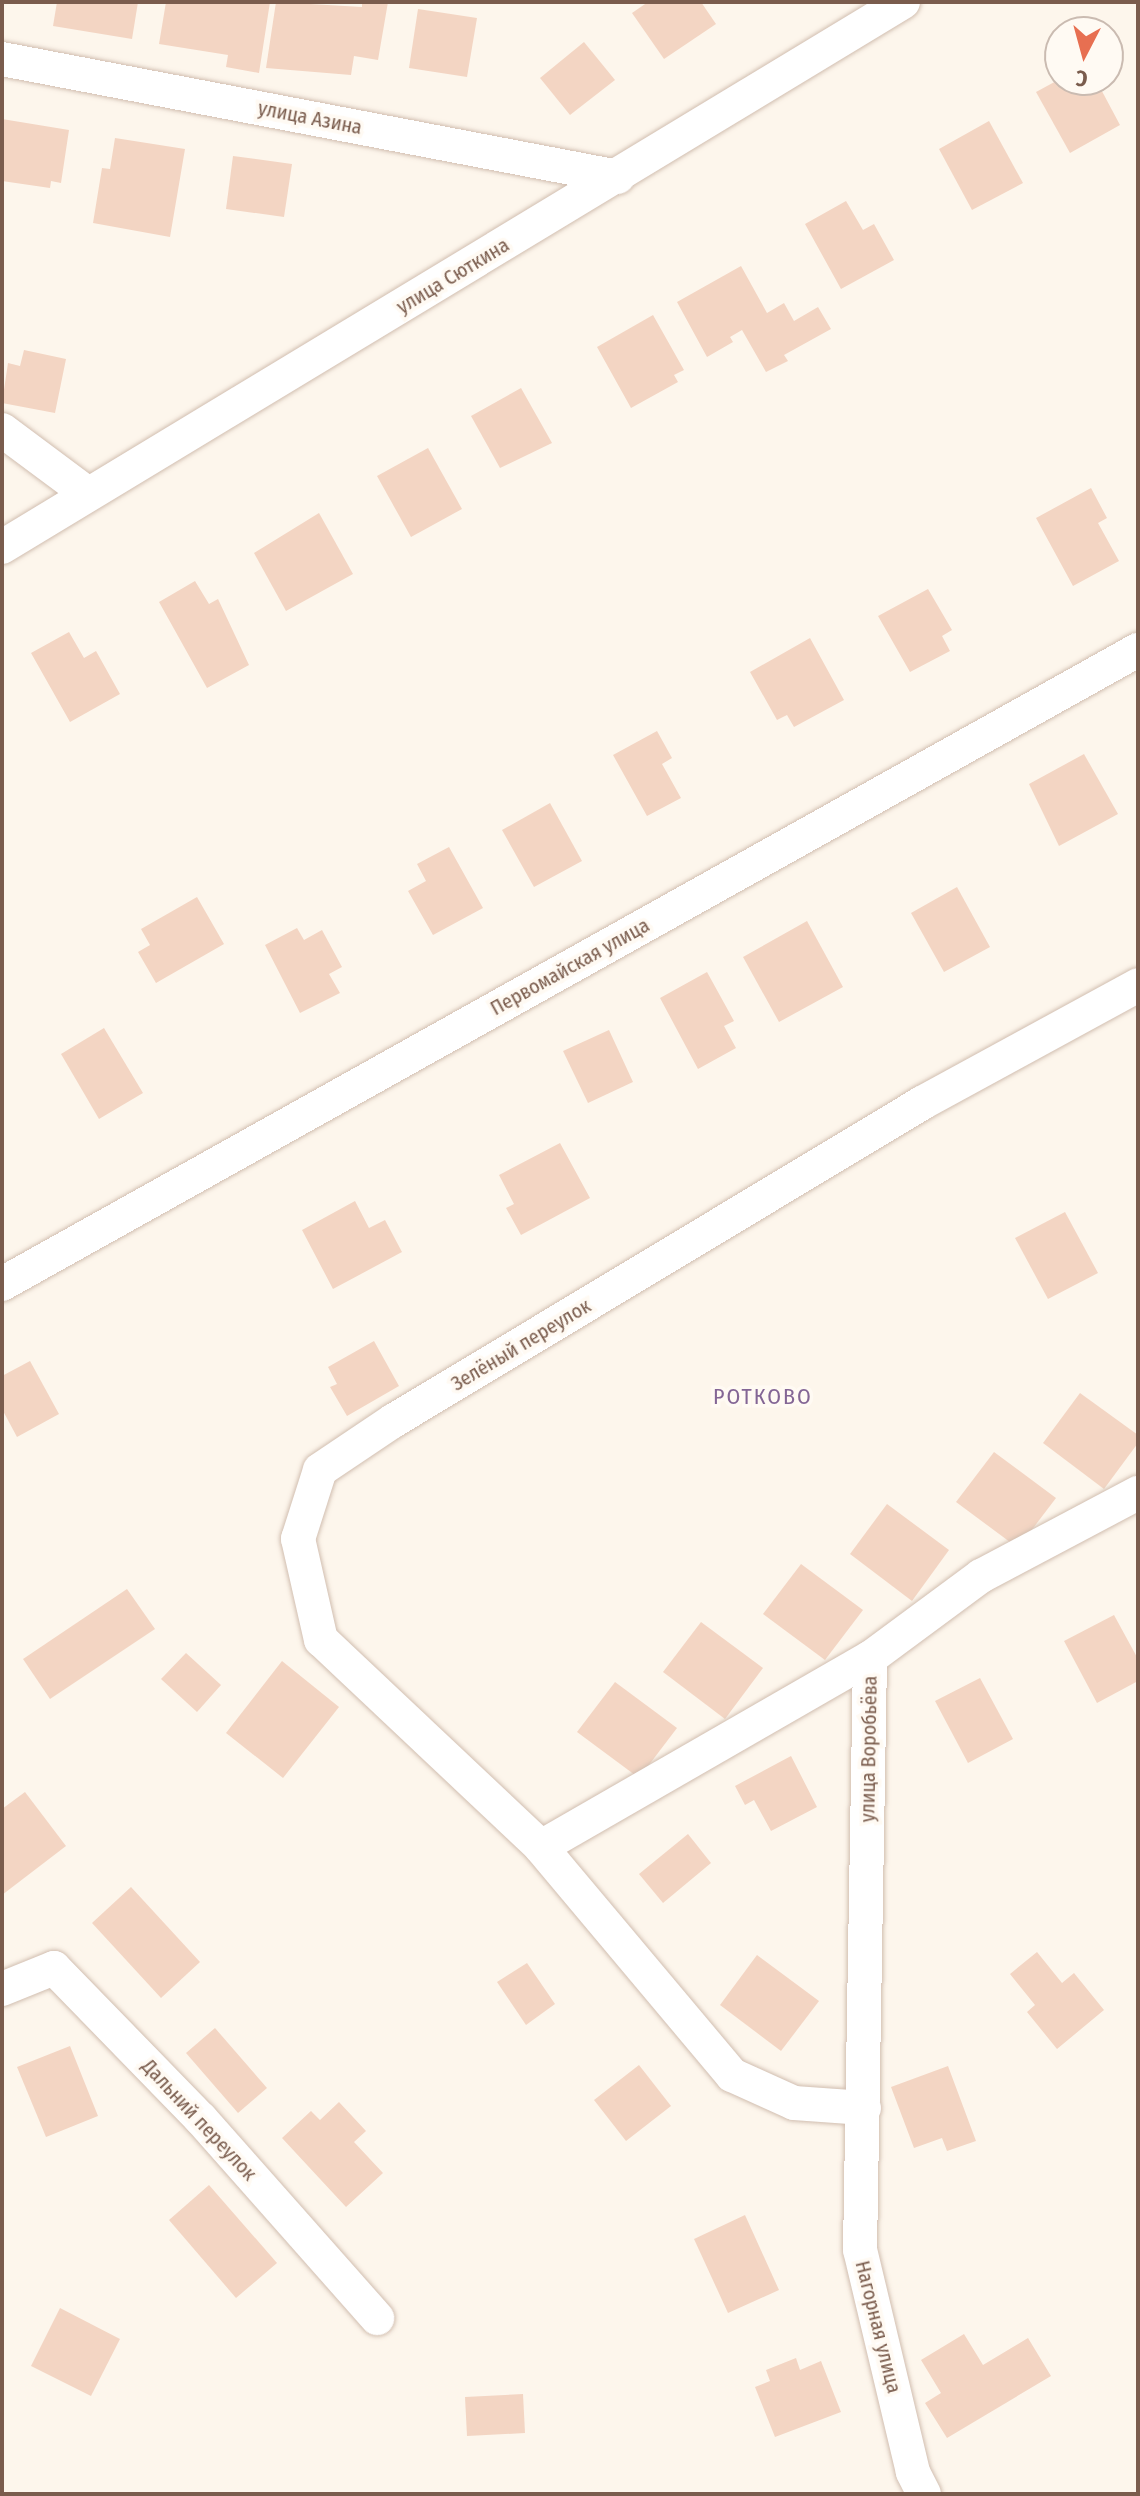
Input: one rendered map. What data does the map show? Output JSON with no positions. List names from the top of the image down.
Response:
{
  "streets": {
    "street": [
      "улица Азина",
      "улица Сюткина",
      "Первомайская улица",
      "Зелёный переулок",
      "улица Воробьёва",
      "Дальний переулок",
      "Нагорная улица"
    ]
  },
  "crossings": [
    ["улица Азина", "улица Сюткина"],
    ["Зелёный переулок", "улица Воробьёва"],
    ["Зелёный переулок", "Нагорная улица"],
    ["улица Воробьёва", "Нагорная улица"]
  ],
  "districts": ["РОТКОВО"],
  "north": "bottom"
}
